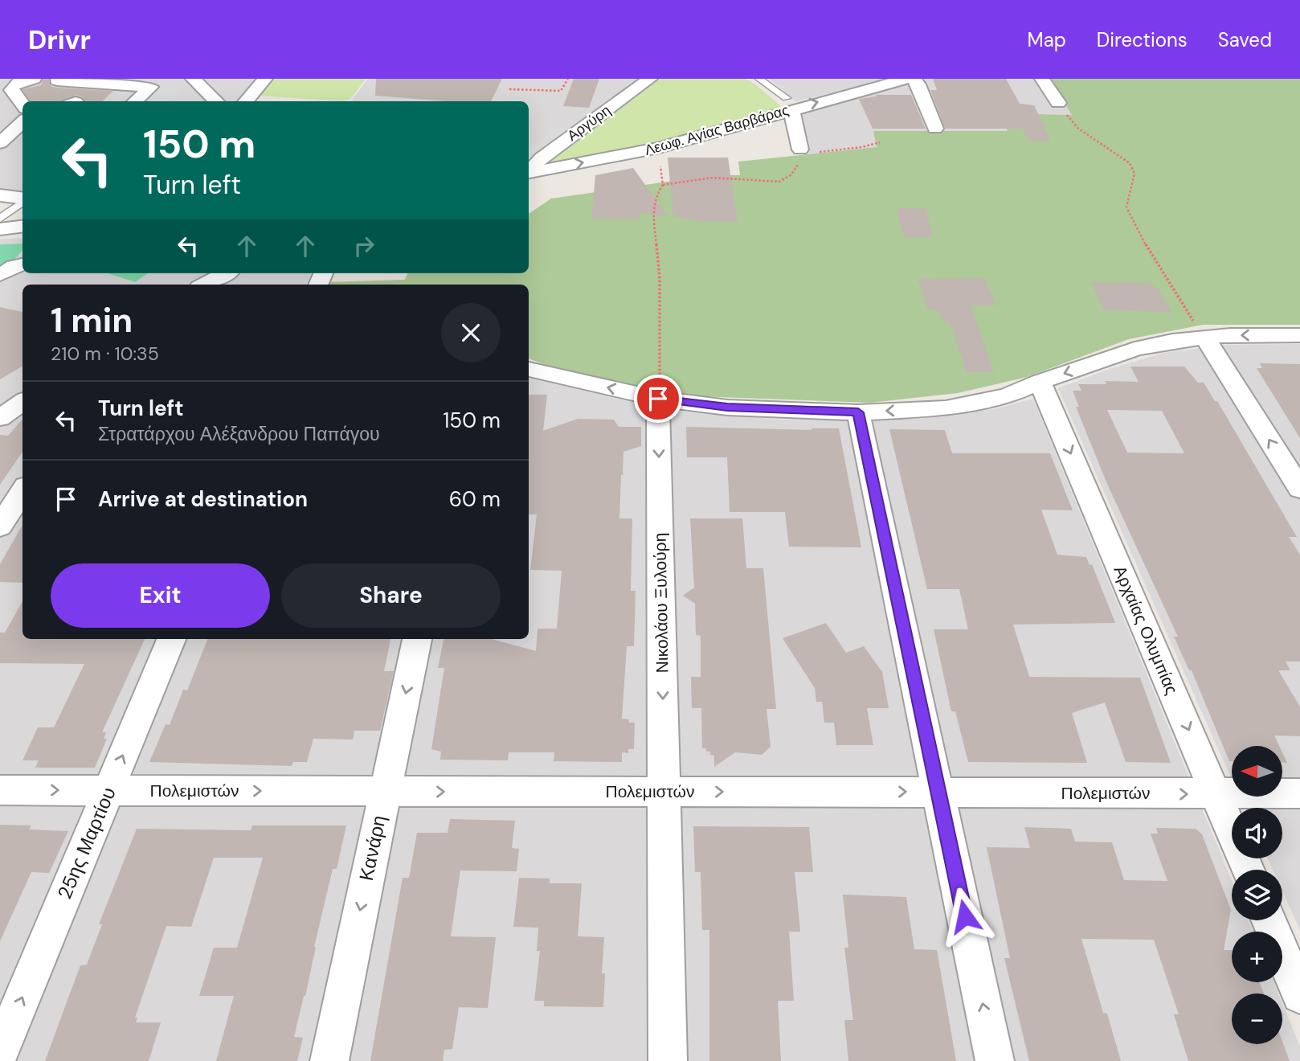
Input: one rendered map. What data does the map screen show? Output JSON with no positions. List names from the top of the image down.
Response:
{
  "streets": {
    "street": [
      "Αργύρη",
      "Λεωφ. Αγίας Βαρβάρας",
      "Νικολάου Ξυλούρη",
      "Αρχαίας Ολυμπίας",
      "Πολεμιστών",
      "25ης Μαρτίου",
      "Κανάρη"
    ]
  },
  "crossings": [
    ["Αργύρη", "Λεωφ. Αγίας Βαρβάρας"],
    ["Νικολάου Ξυλούρη", "Πολεμιστών"],
    ["Αρχαίας Ολυμπίας", "Πολεμιστών"],
    ["Πολεμιστών", "25ης Μαρτίου"],
    ["Πολεμιστών", "Κανάρη"]
  ],
  "one_way": ["Πολεμιστών", "25ης Μαρτίου", "Κανάρη"],
  "north": "left",
  "page": {
    "header": "Drivr",
    "nav": ["Map", "Directions", "Saved"],
    "turn": ["150 m", "Turn left"],
    "heading": ["1 min", "210 m · 10:35"],
    "list": [
      {
        "name": "Turn left",
        "note": "Στρατάρχου Αλέξανδρου Παπάγου",
        "value": "150 m"
      },
      {
        "name": "Arrive at destination",
        "value": "60 m"
      }
    ],
    "buttons": ["Exit", "Share"],
    "map_buttons": ["+", "−"]
  }
}
